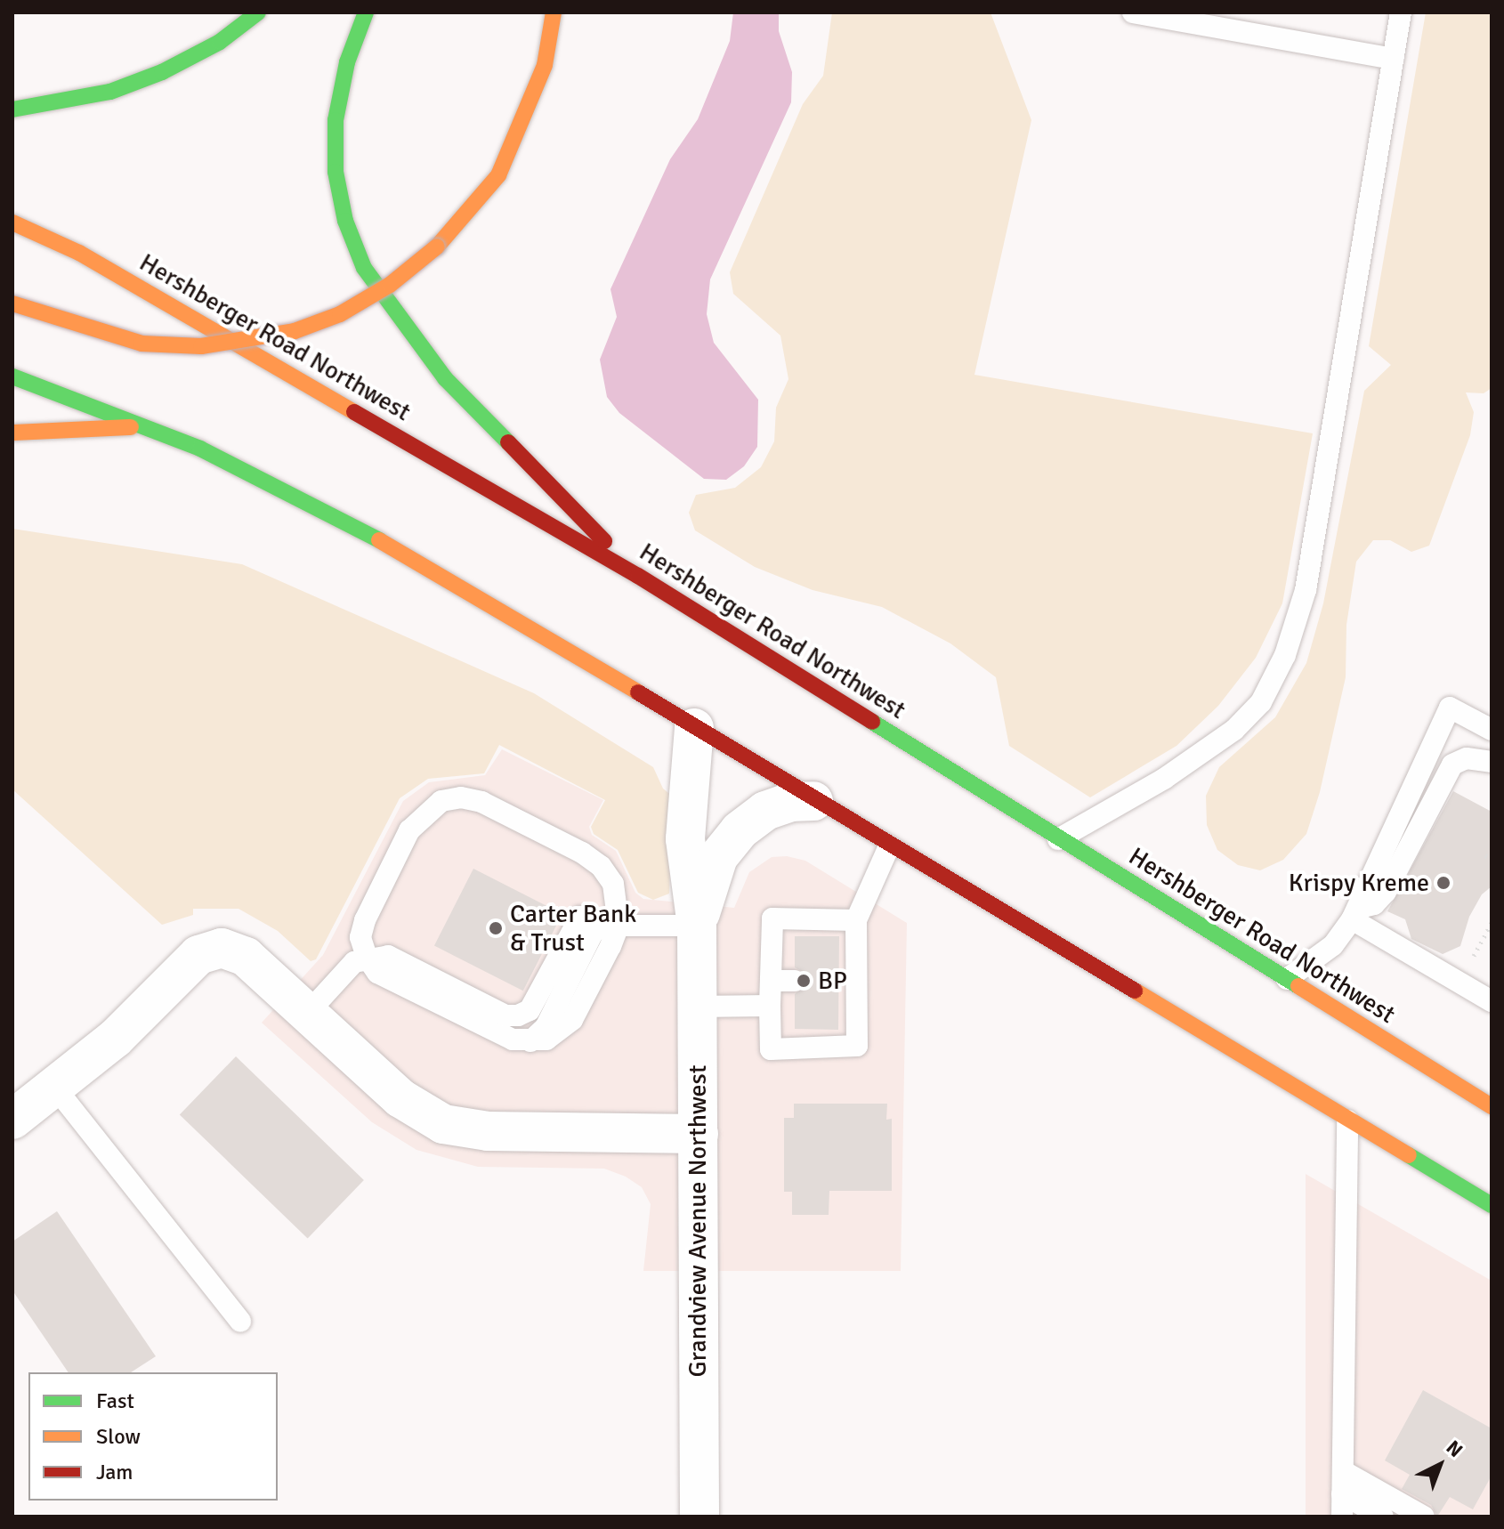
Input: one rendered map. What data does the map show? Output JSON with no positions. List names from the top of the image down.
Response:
{
  "streets": {
    "main road": ["Hershberger Road Northwest"],
    "street": ["Grandview Avenue Northwest"]
  },
  "places": ["Krispy Kreme", "Carter Bank & Trust", "BP"],
  "legend": ["Fast", "Slow", "Jam"],
  "north": "top right"
}
